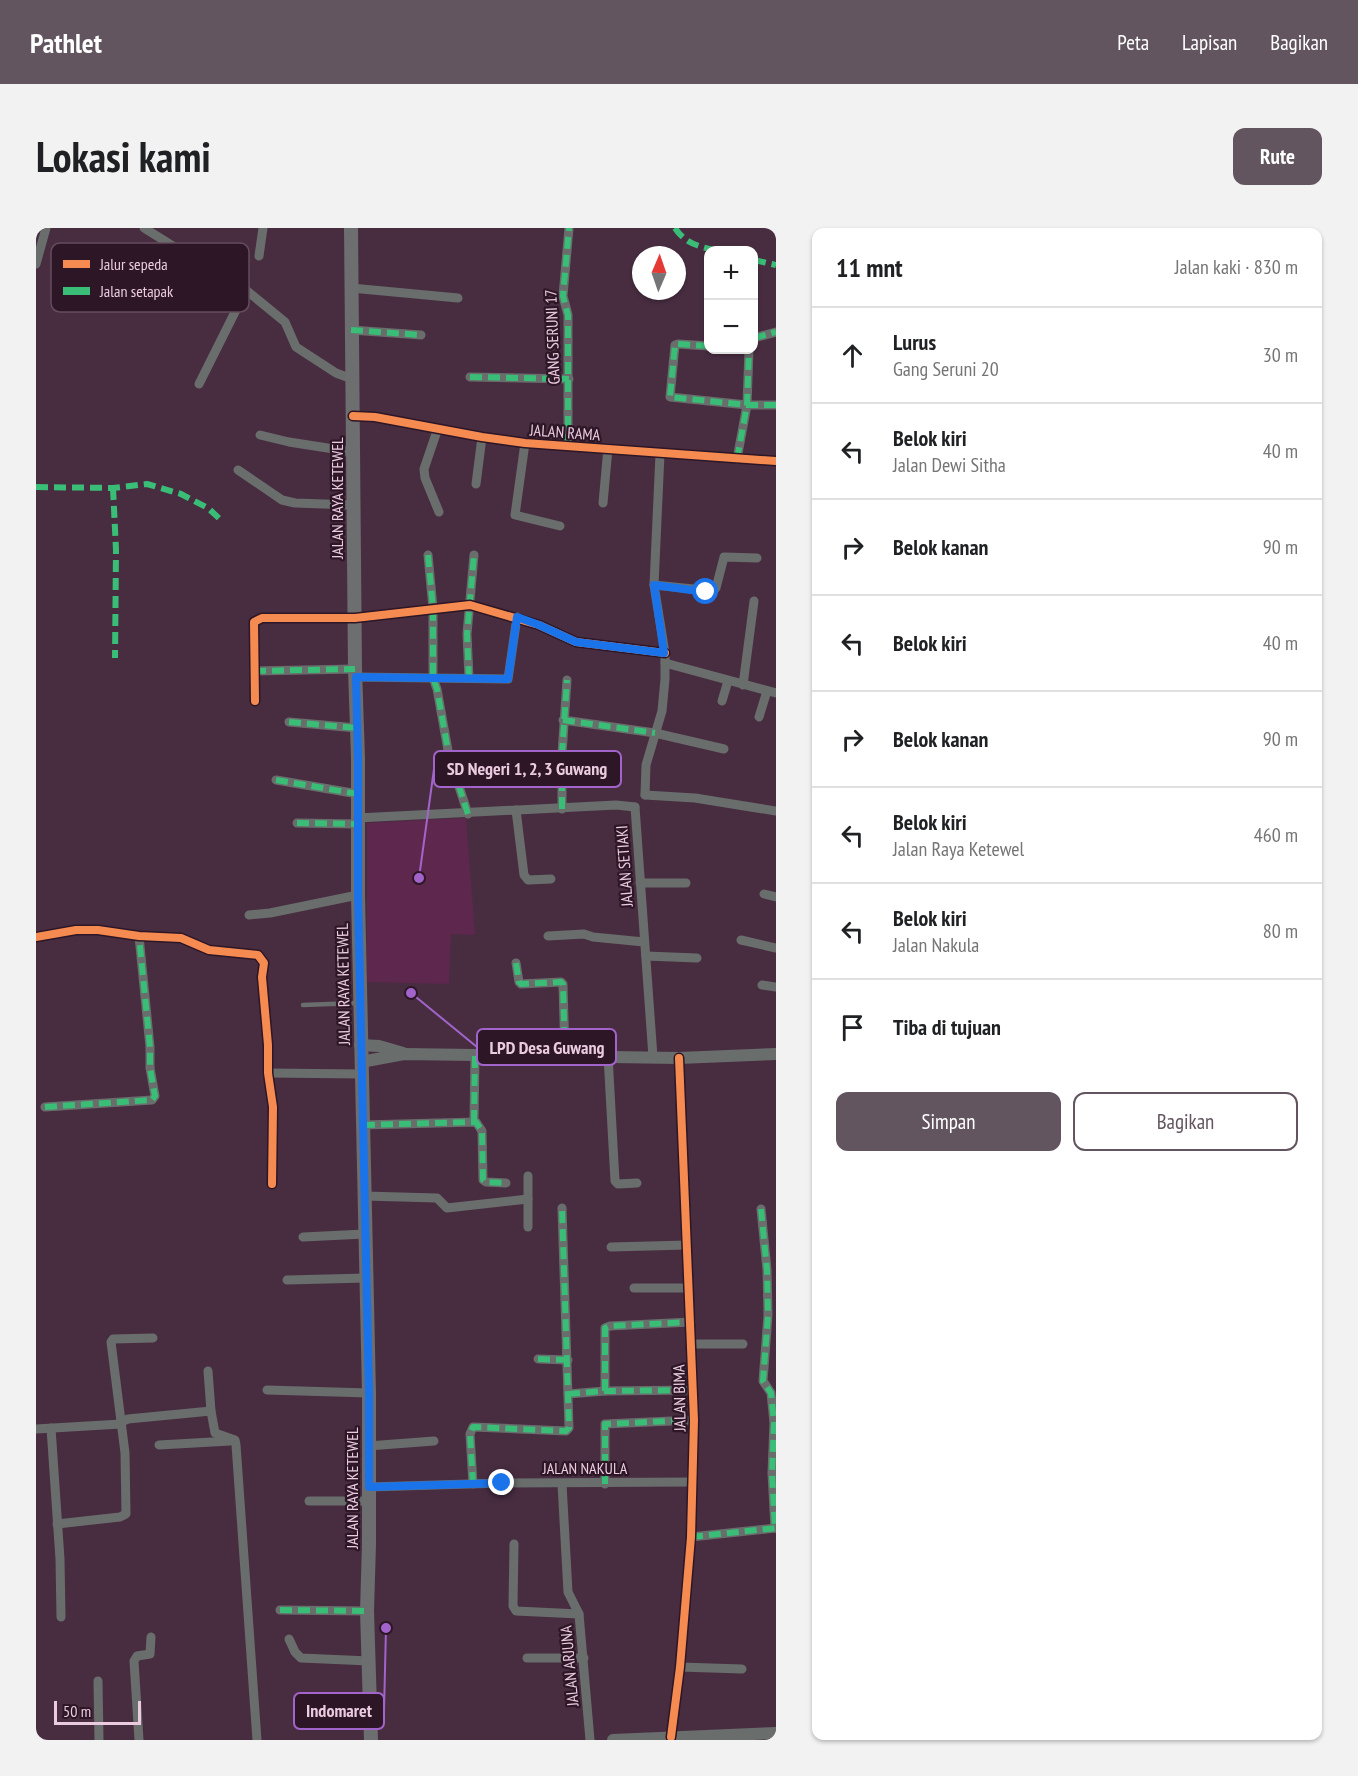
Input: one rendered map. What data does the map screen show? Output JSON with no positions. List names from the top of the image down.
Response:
{
  "streets": {
    "main road": ["JALAN RAYA KETEWEL"],
    "street": [
      "GANG SERUNI 17",
      "JALAN RAMA",
      "JALAN SETIAKI",
      "JALAN BIMA",
      "JALAN NAKULA",
      "JALAN ARJUNA"
    ]
  },
  "crossings": [
    ["GANG SERUNI 17", "JALAN RAMA"],
    ["JALAN RAMA", "JALAN RAYA KETEWEL"],
    ["JALAN RAYA KETEWEL", "JALAN SETIAKI"],
    ["JALAN RAYA KETEWEL", "JALAN NAKULA"],
    ["JALAN BIMA", "JALAN NAKULA"],
    ["JALAN NAKULA", "JALAN ARJUNA"]
  ],
  "places": ["SD Negeri 1, 2, 3 Guwang", "LPD Desa Guwang", "Indomaret"],
  "legend": ["Jalur sepeda", "Jalan setapak"],
  "scale_bar": "50 m",
  "north": "top",
  "page": {
    "header": "Pathlet",
    "nav": ["Peta", "Lapisan", "Bagikan"],
    "buttons": [
      "Rute",
      ["Simpan", "Bagikan"]
    ],
    "title": "Lokasi kami",
    "heading": ["11 mnt", "Jalan kaki · 830 m"],
    "map_buttons": ["+", "−"],
    "list": [
      ["Lurus", "Gang Seruni 20", "30 m"],
      ["Belok kiri", "Jalan Dewi Sitha", "40 m"],
      ["Belok kanan", "90 m"],
      ["Belok kiri", "40 m"],
      ["Belok kanan", "90 m"],
      ["Belok kiri", "Jalan Raya Ketewel", "460 m"],
      ["Belok kiri", "Jalan Nakula", "80 m"],
      "Tiba di tujuan"
    ],
    "scale": "50 m"
  }
}
